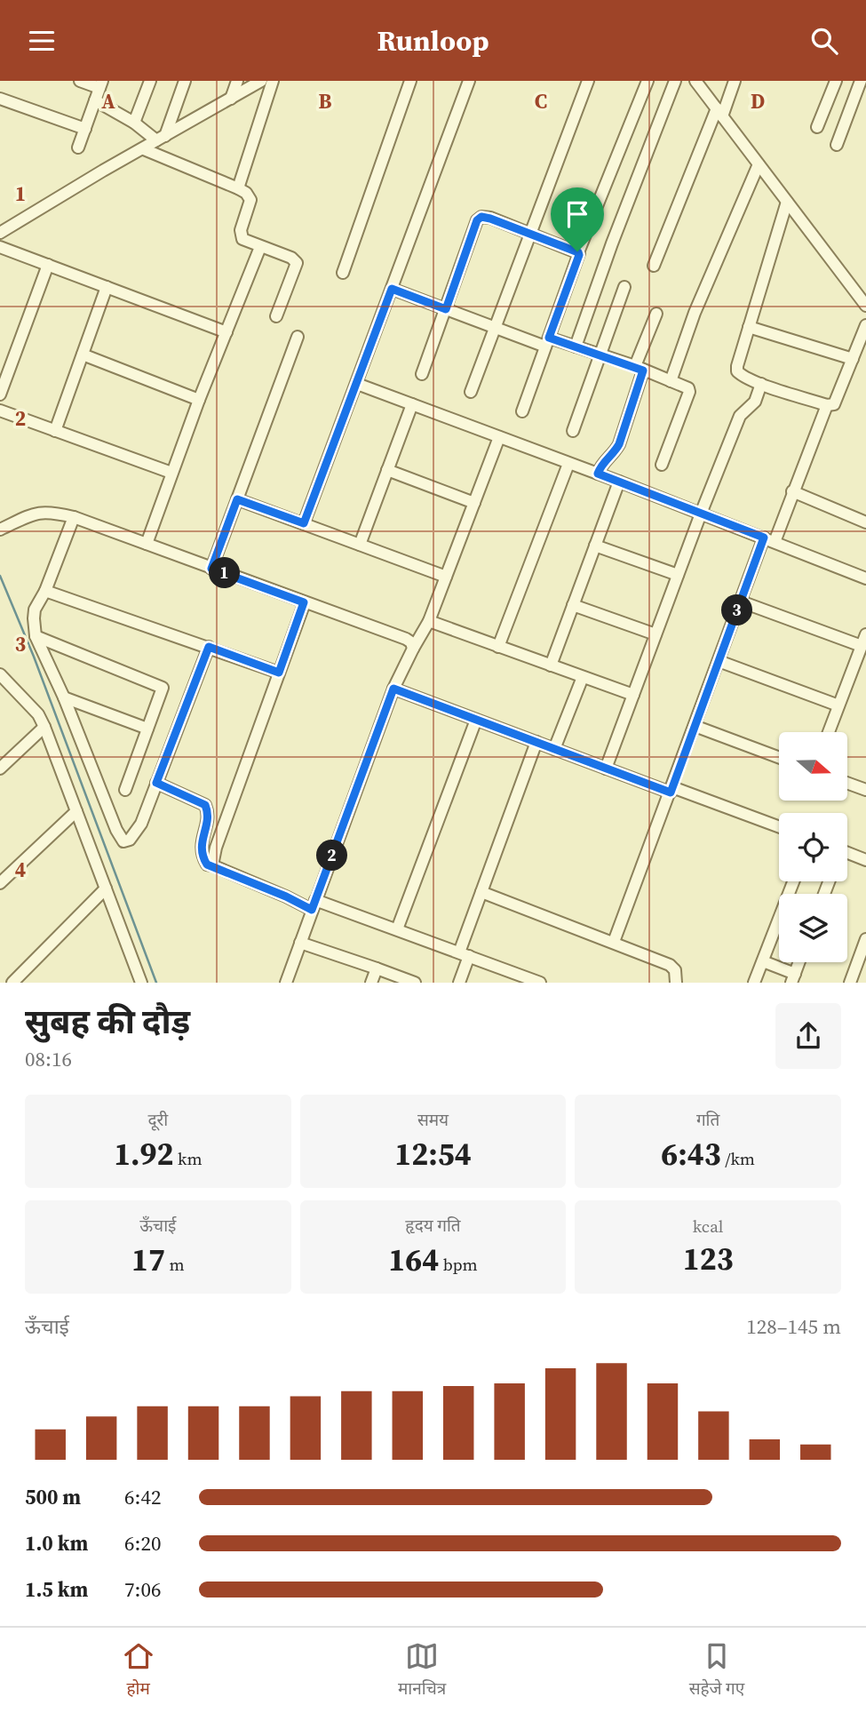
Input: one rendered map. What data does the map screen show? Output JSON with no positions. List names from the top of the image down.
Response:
{
  "north": "right",
  "page": {
    "header": "Runloop",
    "pins": ["1", "3", "2"],
    "heading": ["सुबह की दौड़", "08:16"],
    "stats": [
      ["दूरी", "1.92 km"],
      ["समय", "12:54"],
      ["गति", "6:43 /km"],
      ["ऊँचाई", "17 m"],
      ["हृदय गति", "164 bpm"],
      ["kcal", "123"]
    ],
    "chart": ["ऊँचाई", "128–145 m"],
    "list": [
      {
        "name": "500 m",
        "note": "6:42"
      },
      {
        "name": "1.0 km",
        "note": "6:20"
      },
      {
        "name": "1.5 km",
        "note": "7:06"
      }
    ],
    "tabs": ["होम", "मानचित्र", "सहेजे गए"]
  },
  "grid": {
    "columns": [
      "A",
      "B",
      "C",
      "D"
    ],
    "rows": [
      "1",
      "2",
      "3",
      "4"
    ]
  }
}
